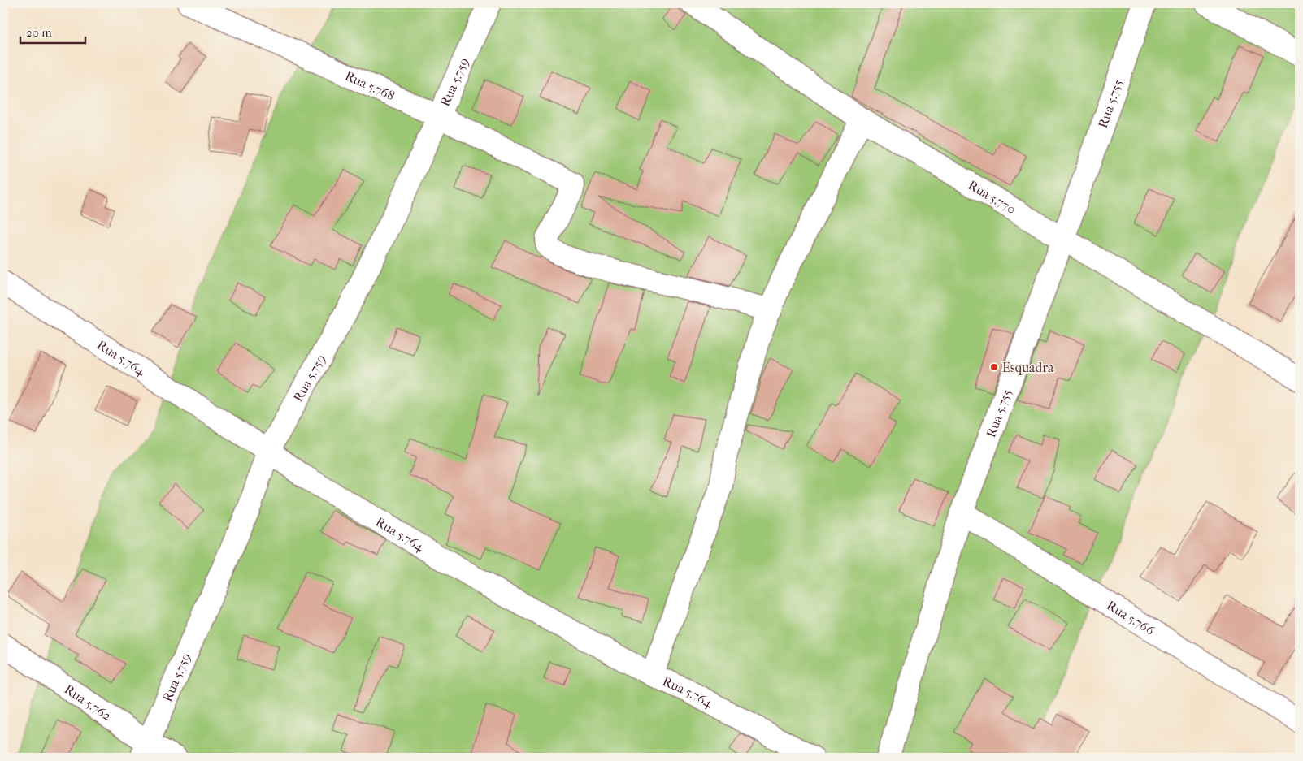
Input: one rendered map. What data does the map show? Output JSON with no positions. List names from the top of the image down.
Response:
{
  "streets": {
    "street": [
      "Rua 5.759",
      "Rua 5.768",
      "Rua 5.755",
      "Rua 5.770",
      "Rua 5.764",
      "Rua 5.766",
      "Rua 5.762"
    ]
  },
  "crossings": [
    ["Rua 5.759", "Rua 5.768"],
    ["Rua 5.759", "Rua 5.764"],
    ["Rua 5.759", "Rua 5.762"],
    ["Rua 5.755", "Rua 5.770"],
    ["Rua 5.755", "Rua 5.766"]
  ],
  "places": ["Esquadra"],
  "scale_bar": "20 m"
}
